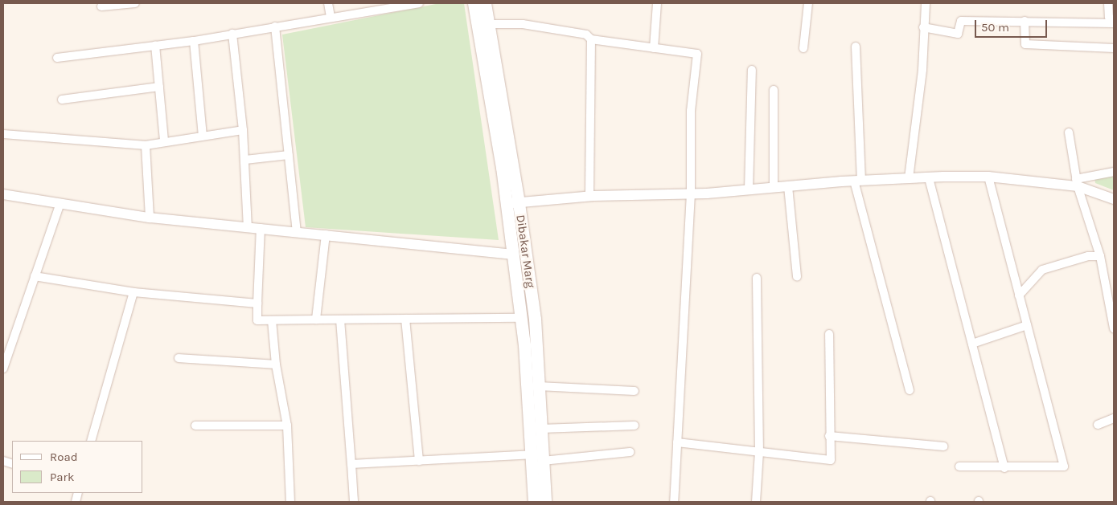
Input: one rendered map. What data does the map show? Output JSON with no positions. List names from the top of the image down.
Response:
{
  "streets": {
    "main road": ["Dibakar Marg"]
  },
  "legend": ["Road", "Park"],
  "scale_bar": "50 m"
}
